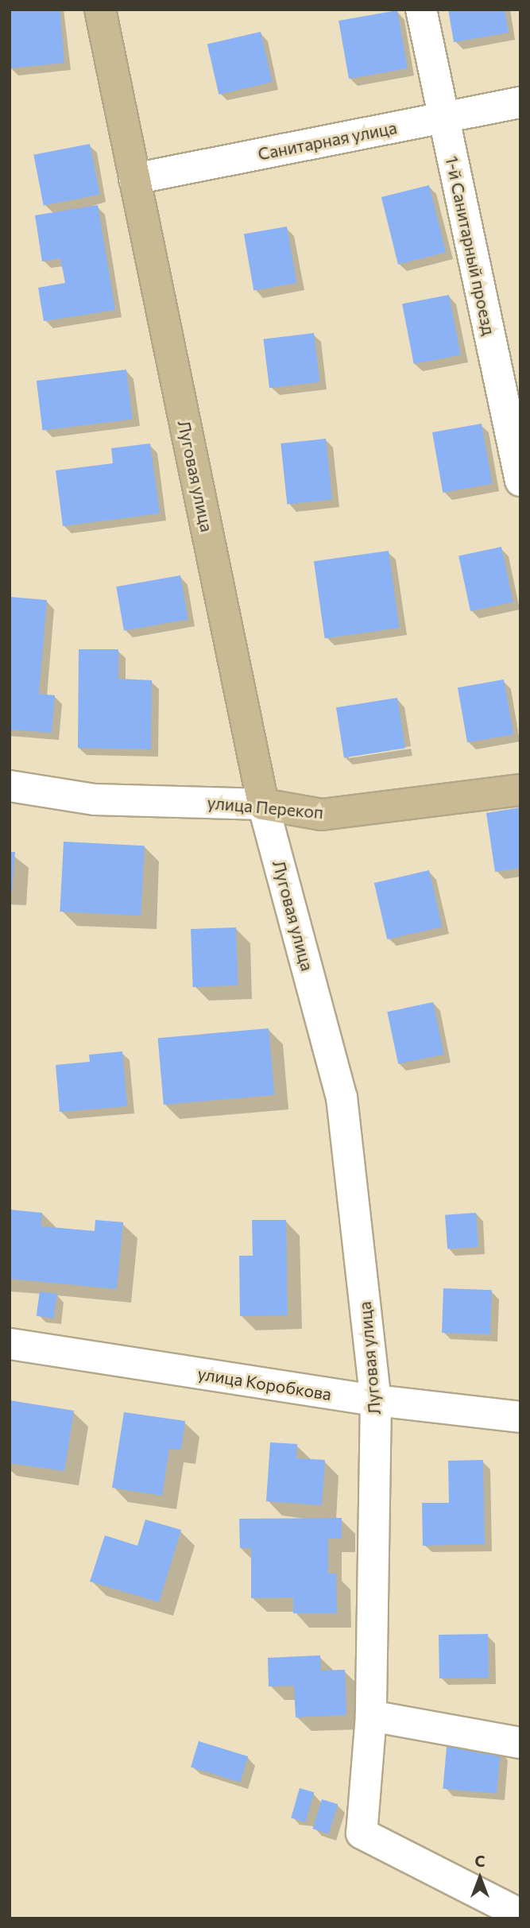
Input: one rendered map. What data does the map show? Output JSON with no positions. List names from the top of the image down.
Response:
{
  "streets": {
    "main road": ["Луговая улица", "улица Перекоп"],
    "street": ["Санитарная улица", "1-й Санитарный проезд", "улица Коробкова"]
  },
  "crossings": [
    ["Санитарная улица", "1-й Санитарный проезд"],
    ["Санитарная улица", "Луговая улица"],
    ["Луговая улица", "улица Перекоп"],
    ["Луговая улица", "улица Коробкова"]
  ],
  "north": "top"
}
